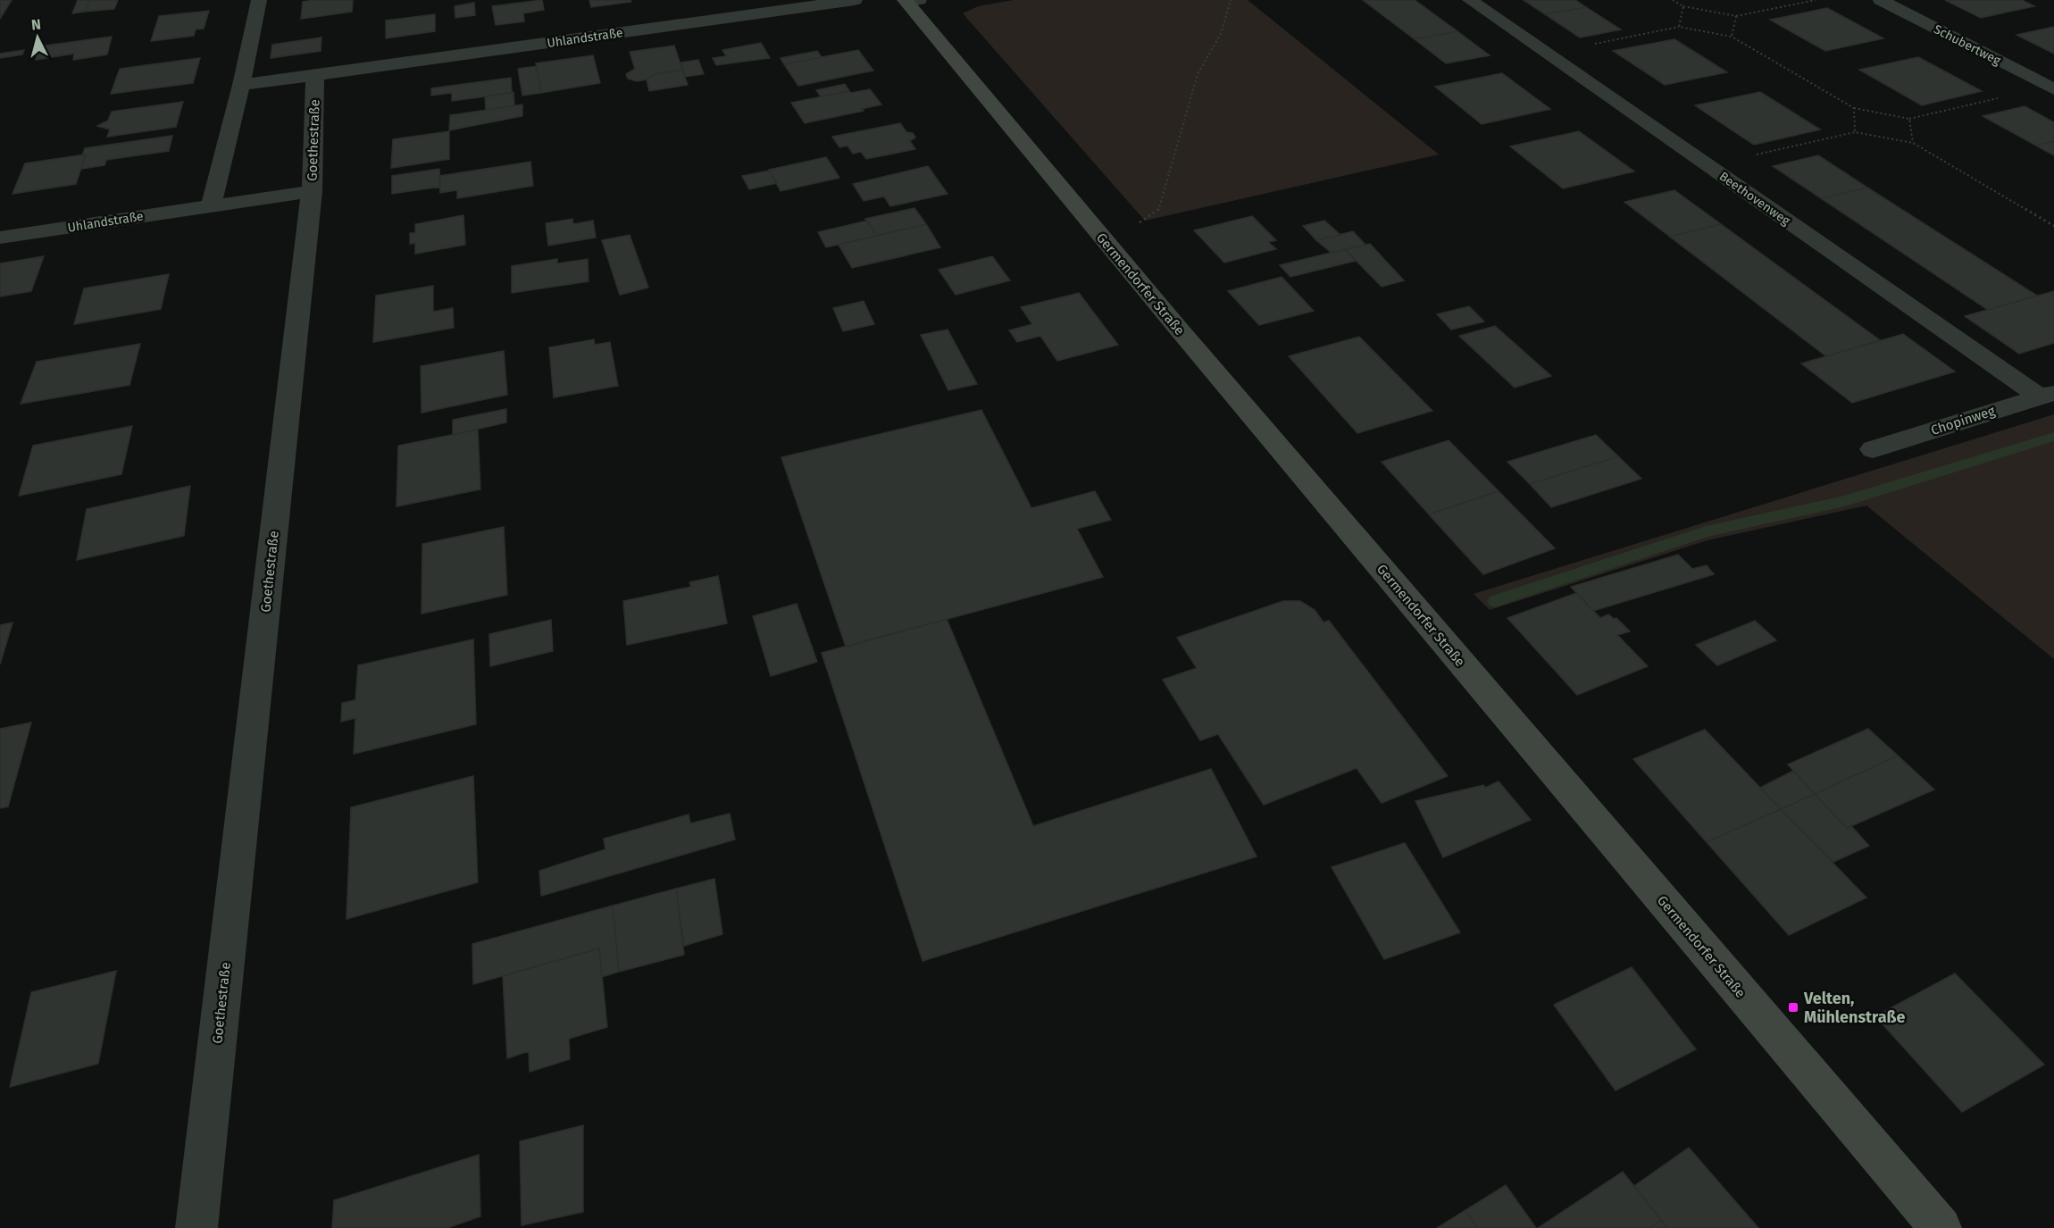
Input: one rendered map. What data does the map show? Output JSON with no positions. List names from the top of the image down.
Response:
{
  "streets": {
    "main road": ["Germendorfer Straße"],
    "street": [
      "Uhlandstraße",
      "Schubertweg",
      "Goethestraße",
      "Beethovenweg",
      "Chopinweg"
    ]
  },
  "crossings": [
    ["Uhlandstraße", "Goethestraße"],
    ["Beethovenweg", "Chopinweg"]
  ],
  "places": {
    "transit": ["Velten, Mühlenstraße"]
  },
  "north": "top"
}
